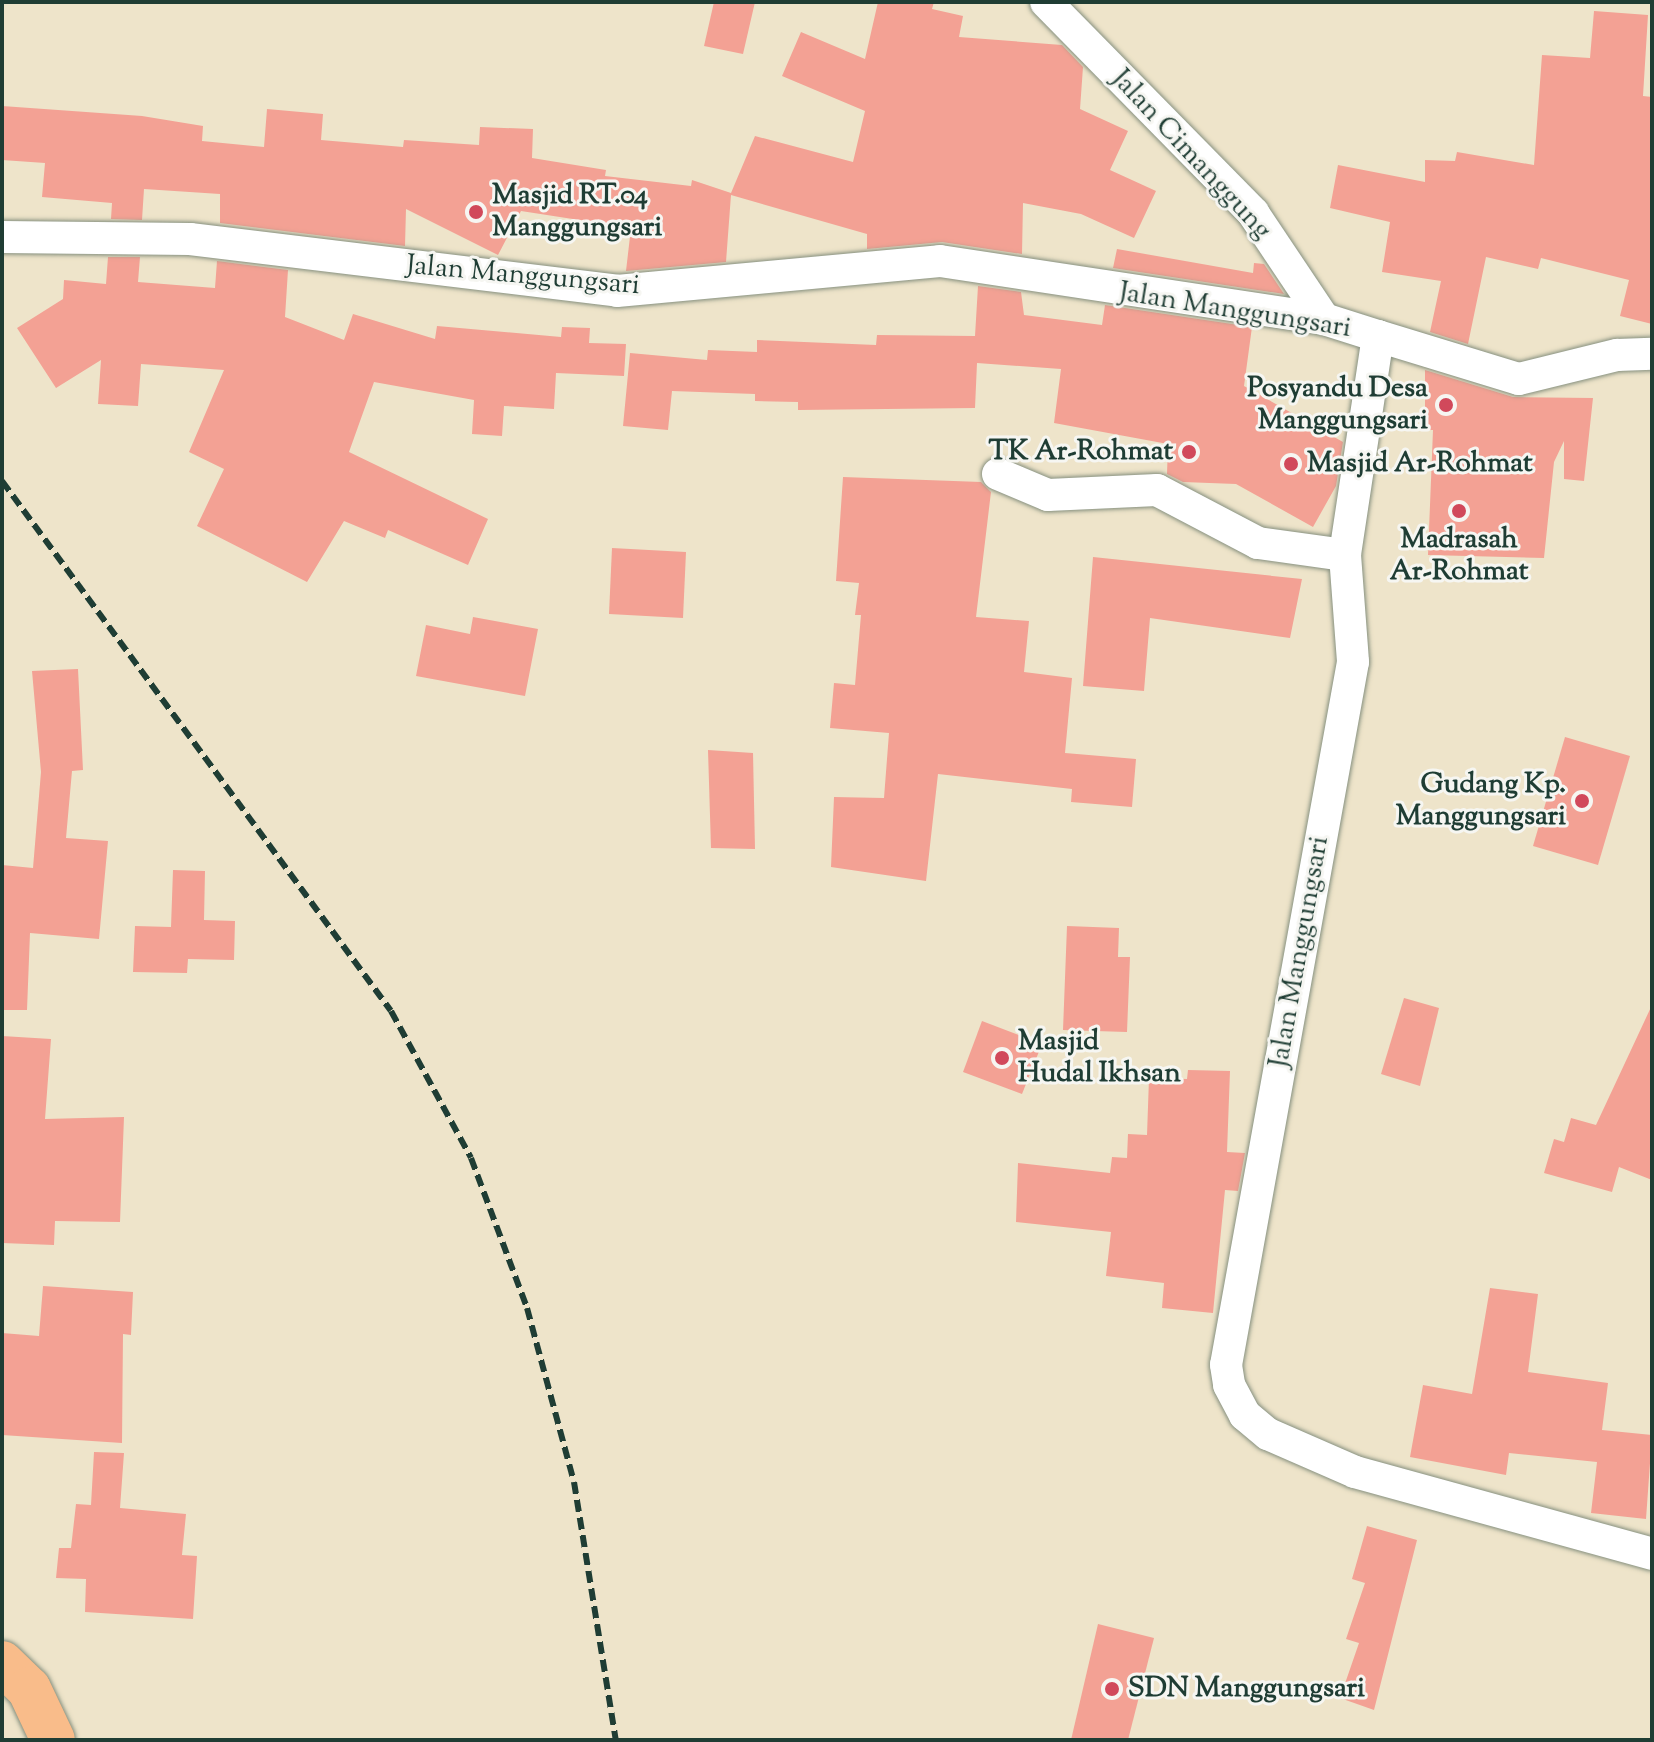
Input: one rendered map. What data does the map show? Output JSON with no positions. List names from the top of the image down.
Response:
{
  "streets": {
    "street": ["Jalan Cimanggung", "Jalan Manggungsari"]
  },
  "crossings": [
    ["Jalan Cimanggung", "Jalan Manggungsari"]
  ],
  "places": [
    "Masjid RT.04 Manggungsari",
    "Posyandu Desa Manggungsari",
    "TK Ar-Rohmat",
    "Masjid Ar-Rohmat",
    "Madrasah Ar-Rohmat",
    "Gudang Kp. Manggungsari",
    "Masjid Hudal Ikhsan",
    "SDN Manggungsari"
  ]
}
